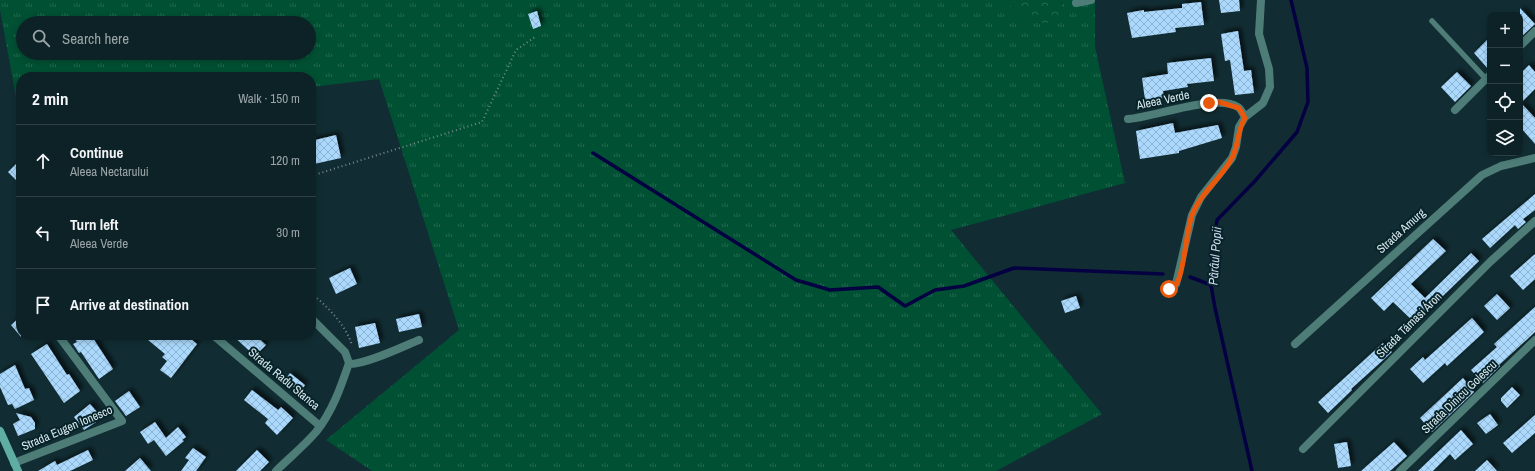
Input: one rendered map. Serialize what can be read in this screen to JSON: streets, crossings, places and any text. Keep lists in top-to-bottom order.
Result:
{
  "streets": {
    "street": [
      "Aleea Verde",
      "Strada Amurg",
      "Strada Támasi Áron",
      "Strada Radu Stanca",
      "Strada Dinicu Golescu",
      "Strada Eugen Ionesco"
    ]
  },
  "water": ["Pârâul Popii"],
  "page": {
    "map_buttons": ["+", "−"],
    "search": "Search here",
    "heading": ["2 min", "Walk · 150 m"],
    "list": [
      ["Continue", "Aleea Nectarului", "120 m"],
      ["Turn left", "Aleea Verde", "30 m"],
      "Arrive at destination"
    ]
  }
}
